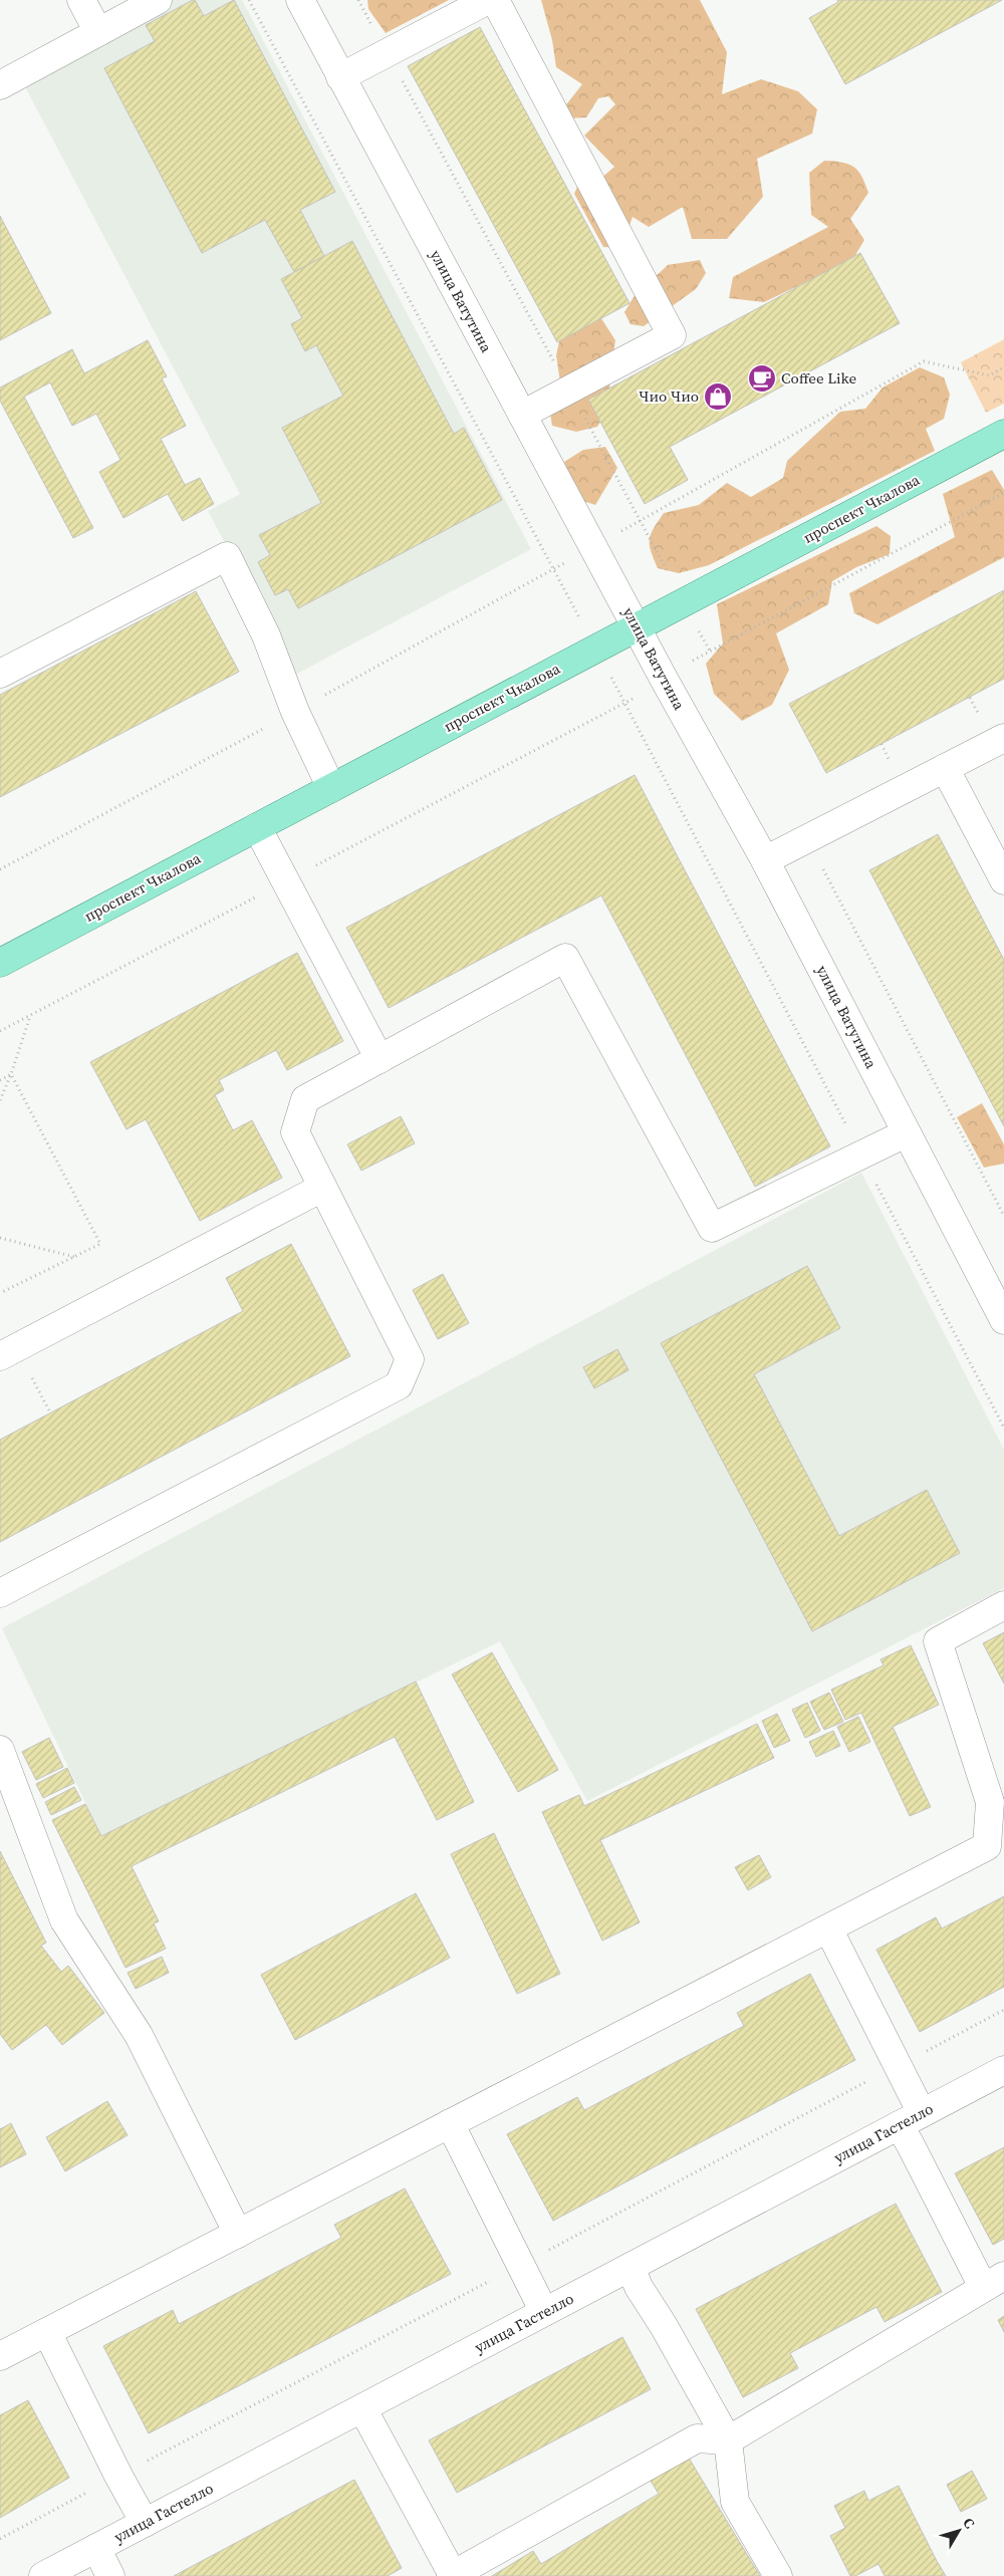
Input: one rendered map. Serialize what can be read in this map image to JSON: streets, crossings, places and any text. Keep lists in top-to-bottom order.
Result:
{
  "streets": {
    "main road": ["проспект Чкалова"],
    "street": ["улица Ватутина", "улица Гастелло"]
  },
  "crossings": [
    ["улица Ватутина", "проспект Чкалова"]
  ],
  "places": {
    "cafe": ["Coffee Like"],
    "shop": ["Чио Чио"]
  },
  "north": "top right"
}
